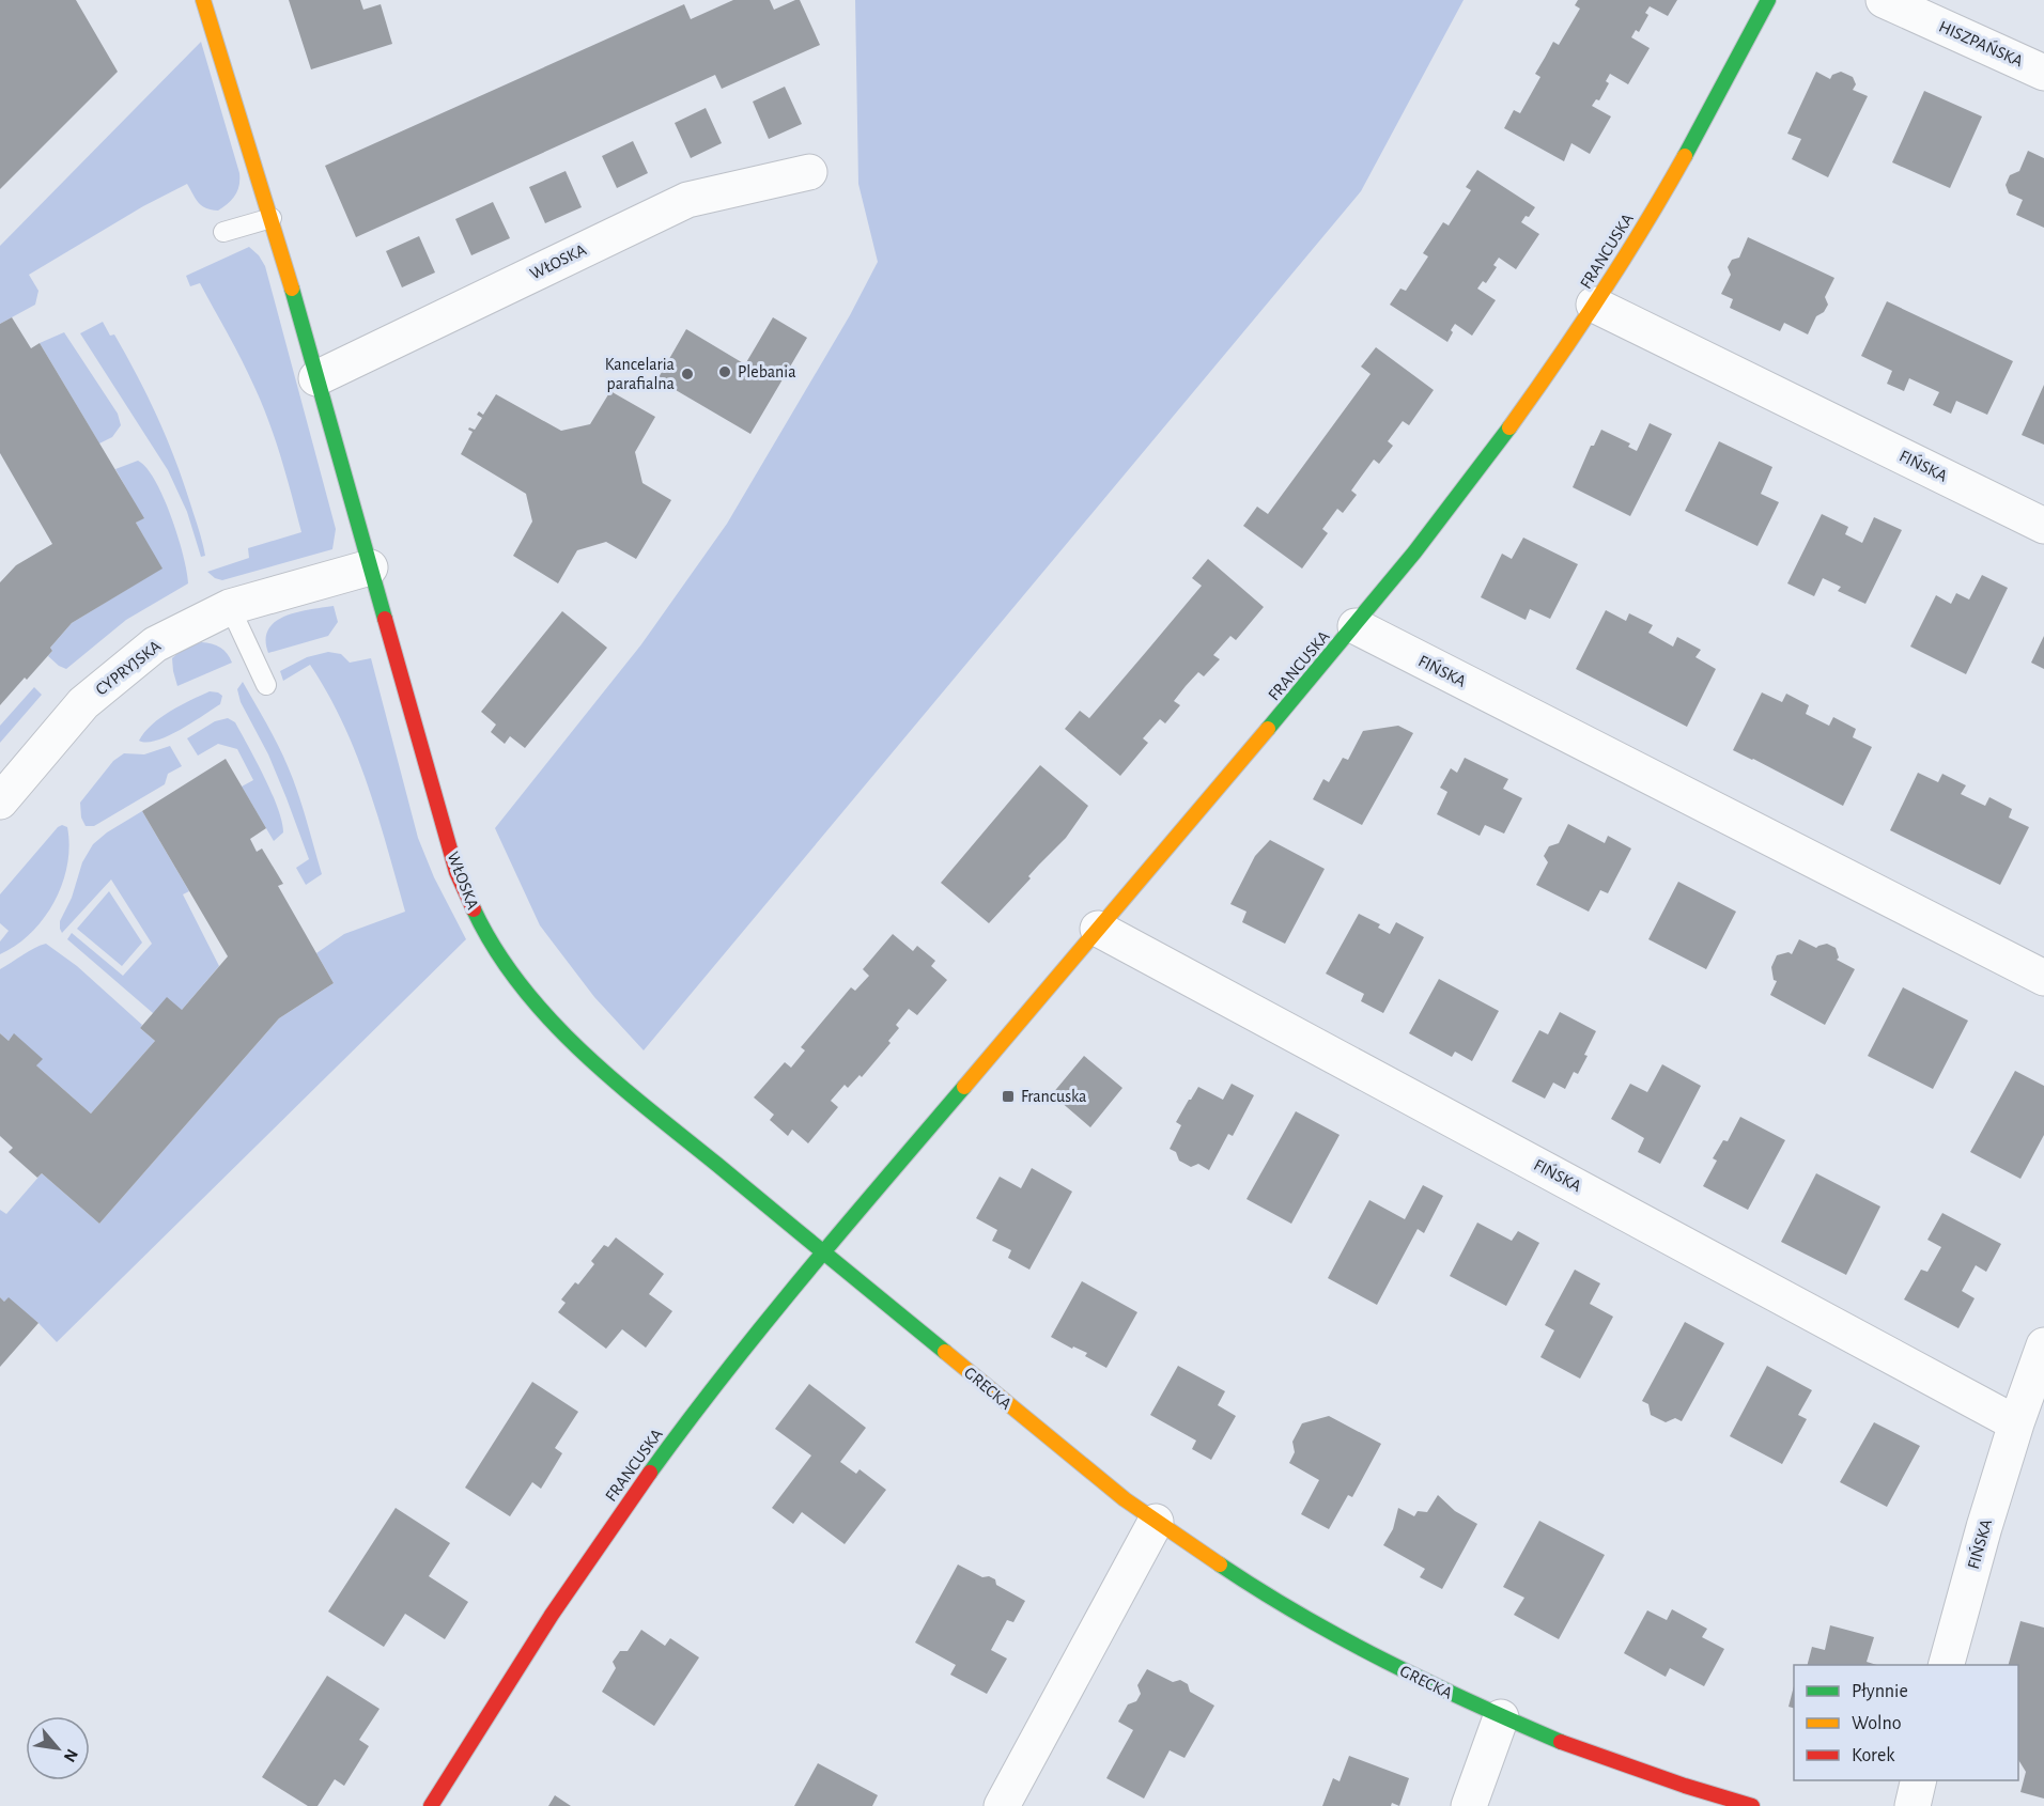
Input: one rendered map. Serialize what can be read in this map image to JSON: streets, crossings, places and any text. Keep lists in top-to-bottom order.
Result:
{
  "streets": {
    "street": [
      "HISZPAŃSKA",
      "FRANCUSKA",
      "WŁOSKA",
      "FIŃSKA",
      "CYPRYJSKA",
      "GRECKA"
    ]
  },
  "crossings": [
    ["FRANCUSKA", "WŁOSKA"],
    ["FRANCUSKA", "FIŃSKA"],
    ["FRANCUSKA", "GRECKA"],
    ["WŁOSKA", "CYPRYJSKA"],
    ["WŁOSKA", "GRECKA"]
  ],
  "places": {
    "other": ["Plebania", "Kancelaria parafialna"],
    "transit": ["Francuska"]
  },
  "legend": ["Płynnie", "Wolno", "Korek"],
  "north": "bottom right"
}
